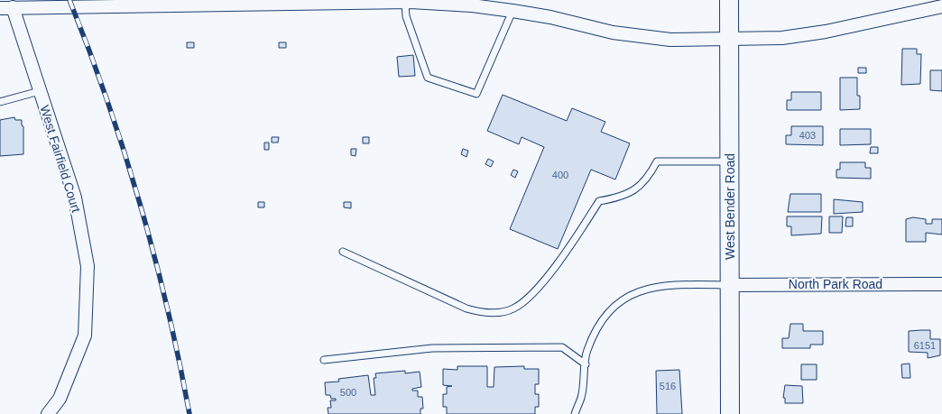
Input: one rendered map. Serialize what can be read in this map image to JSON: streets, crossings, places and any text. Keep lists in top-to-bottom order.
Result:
{
  "streets": {
    "street": ["West Fairfield Court", "West Bender Road", "North Park Road"]
  },
  "crossings": [
    ["West Bender Road", "North Park Road"]
  ],
  "house_numbers": [
    "403",
    "400",
    "6151",
    "516",
    "500"
  ]
}
